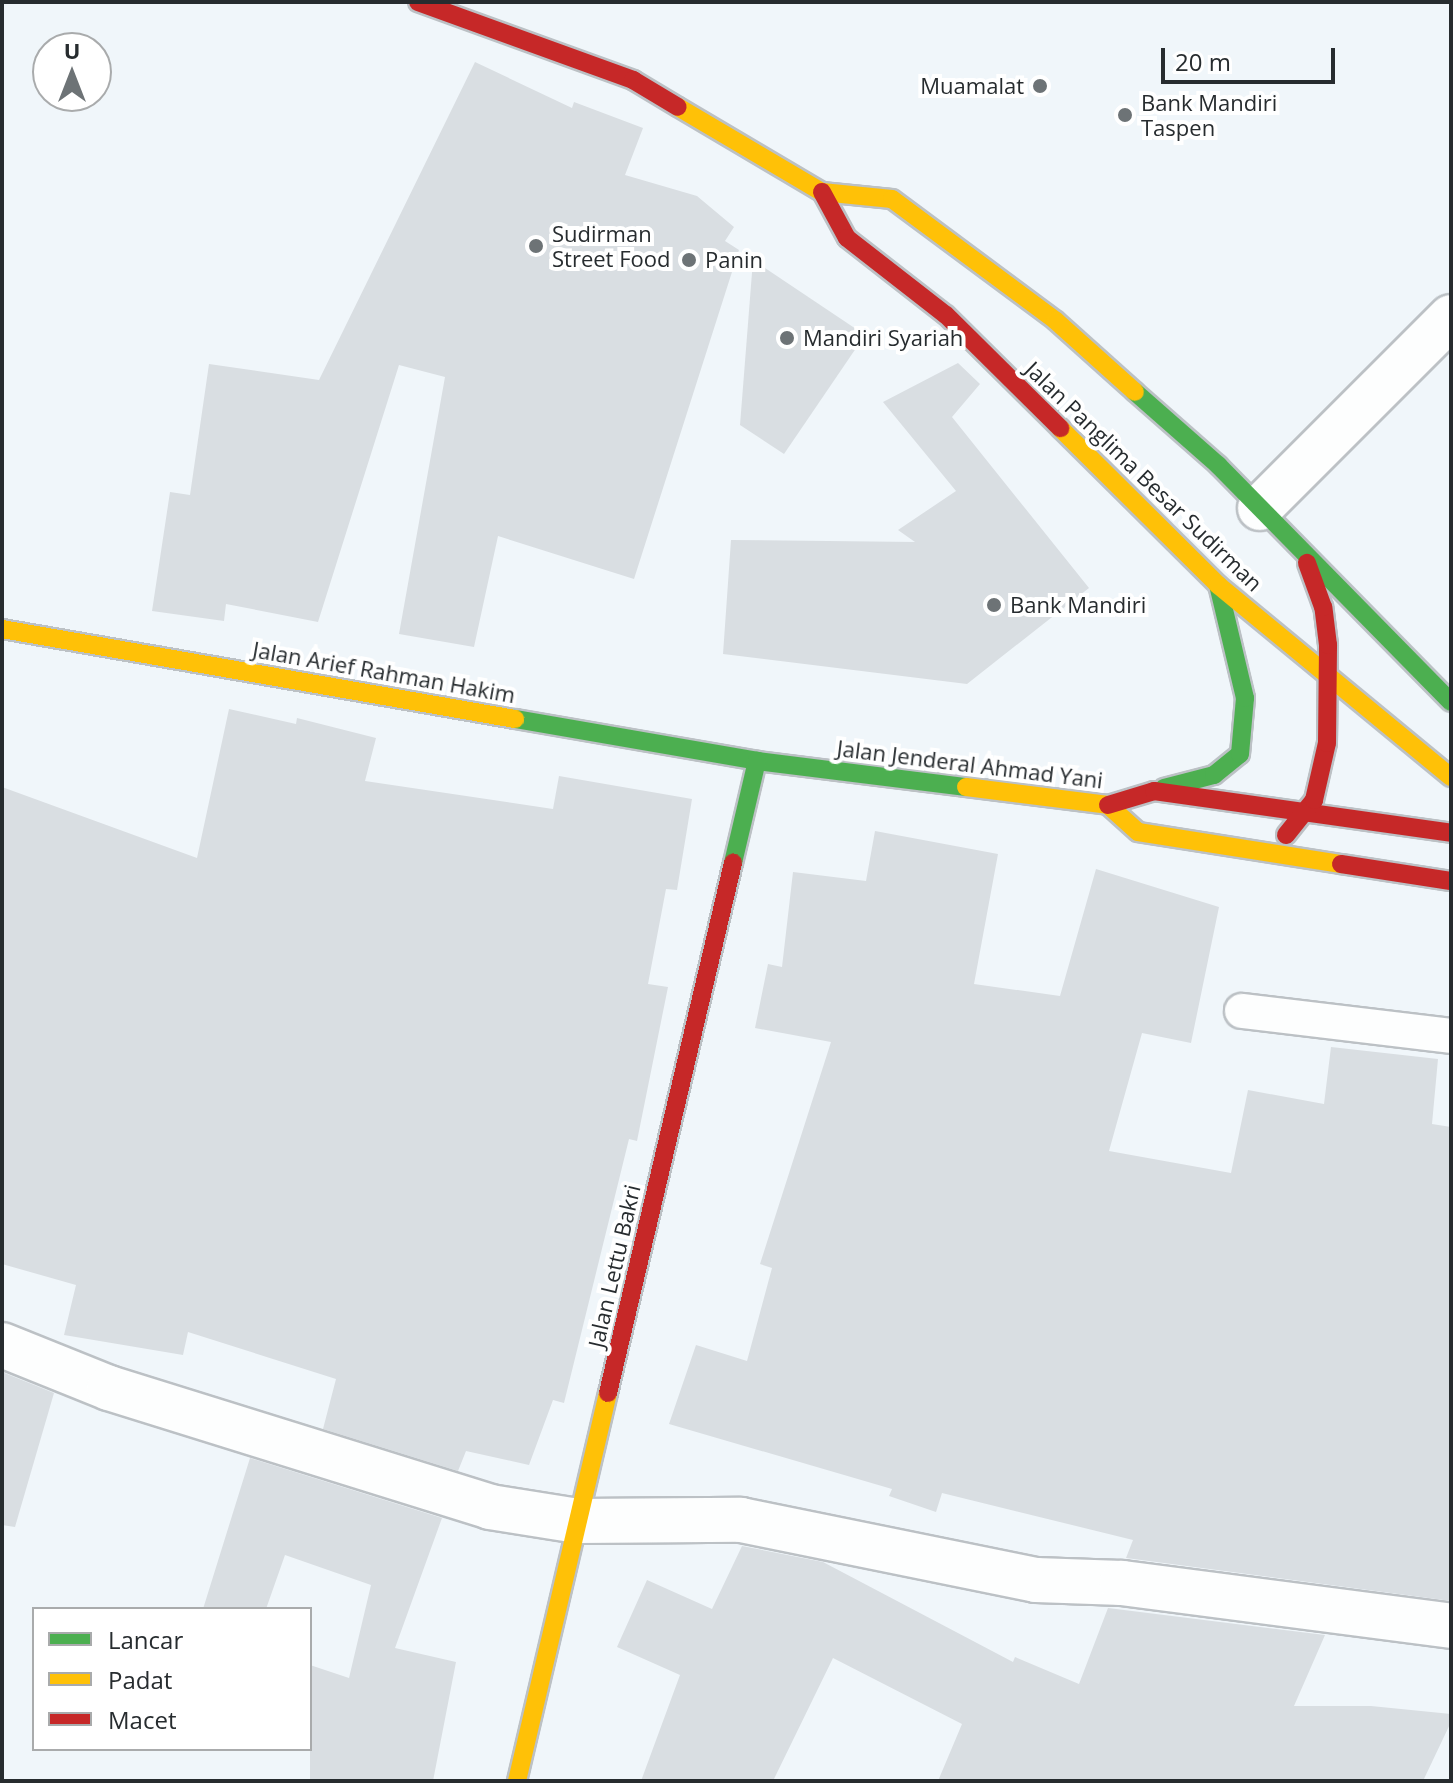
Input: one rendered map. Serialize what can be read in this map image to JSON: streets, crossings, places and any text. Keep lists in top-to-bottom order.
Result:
{
  "streets": {
    "main road": [
      "Jalan Panglima Besar Sudirman",
      "Jalan Arief Rahman Hakim",
      "Jalan Jenderal Ahmad Yani",
      "Jalan Lettu Bakri"
    ]
  },
  "crossings": [
    ["Jalan Arief Rahman Hakim", "Jalan Jenderal Ahmad Yani"],
    ["Jalan Arief Rahman Hakim", "Jalan Lettu Bakri"],
    ["Jalan Jenderal Ahmad Yani", "Jalan Lettu Bakri"]
  ],
  "places": [
    "Muamalat",
    "Bank Mandiri Taspen",
    "Sudirman Street Food",
    "Panin",
    "Mandiri Syariah",
    "Bank Mandiri"
  ],
  "legend": ["Lancar", "Padat", "Macet"],
  "scale_bar": "20 m",
  "north": "top"
}
